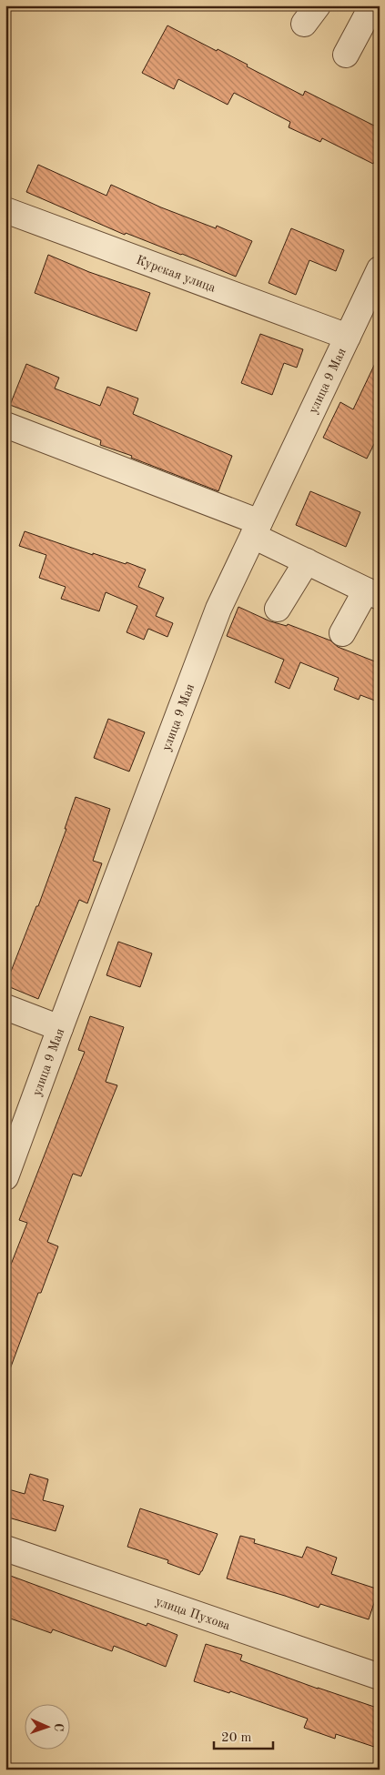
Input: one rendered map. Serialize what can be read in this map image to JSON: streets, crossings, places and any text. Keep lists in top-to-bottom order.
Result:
{
  "streets": {
    "street": ["Курская улица", "улица 9 Мая", "улица Пухова"]
  },
  "crossings": [
    ["Курская улица", "улица 9 Мая"]
  ],
  "scale_bar": "20 m",
  "north": "right"
}
